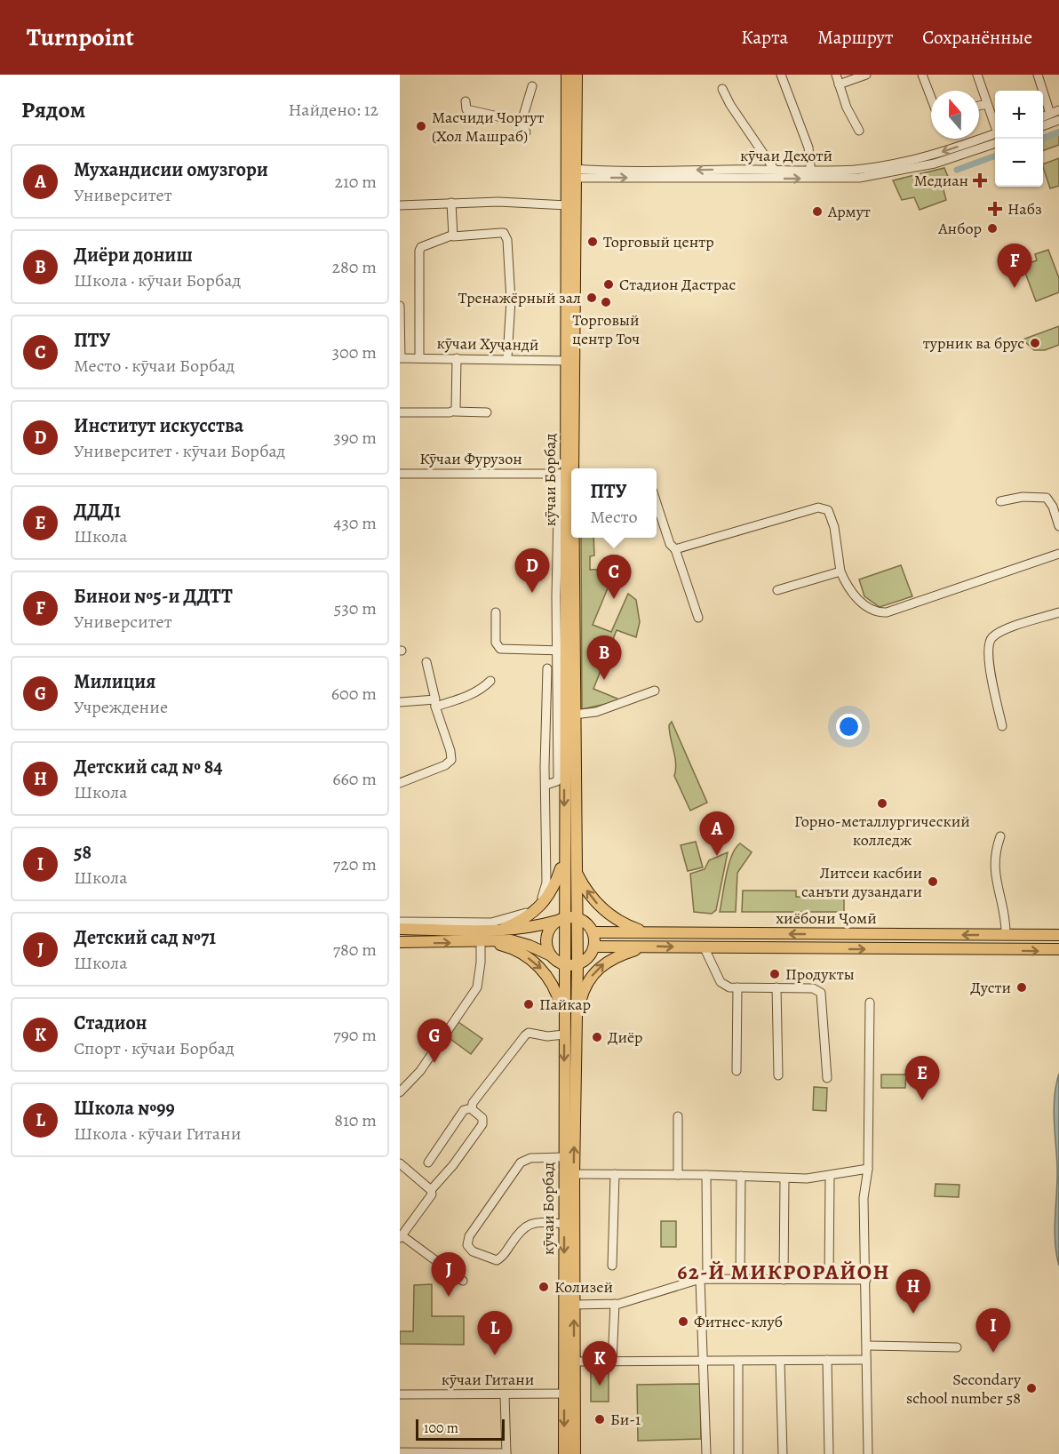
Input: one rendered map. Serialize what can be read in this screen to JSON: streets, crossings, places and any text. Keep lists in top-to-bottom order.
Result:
{
  "streets": {
    "main road": ["кӯчаи Борбад", "хиёбони Ҷомӣ"],
    "street": [
      "кӯчаи Деҳотӣ",
      "кӯчаи Хуҷандӣ",
      "Кӯчаи Фурузон",
      "кӯчаи Гитани"
    ]
  },
  "crossings": [
    ["кӯчаи Деҳотӣ", "кӯчаи Борбад"],
    ["кӯчаи Хуҷандӣ", "кӯчаи Борбад"],
    ["Кӯчаи Фурузон", "кӯчаи Борбад"],
    ["кӯчаи Борбад", "кӯчаи Гитани"]
  ],
  "districts": ["62-Й МИКРОРАЙОН"],
  "places": {
    "other": [
      "Масчиди Чортут (Хол Машраб)",
      "Армут",
      "Анбор",
      "Торговый центр",
      "Стадион Дастрас",
      "Тренажёрный зал",
      "Торговый центр Точ",
      "турник ва брус",
      "Горно-металлургический колледж",
      "Литсеи касбии санъти дузандаги",
      "Продукты",
      "Дусти",
      "Пайкар",
      "Диëр",
      "Колизей",
      "Фитнес-клуб",
      "Secondary school number 58",
      "Би-1"
    ],
    "health": ["Медиан", "Набз"]
  },
  "scale_bar": "100 m",
  "north": "top",
  "page": {
    "header": "Turnpoint",
    "nav": ["Карта", "Маршрут", "Сохранённые"],
    "heading": ["Рядом", "Найдено: 12"],
    "map_buttons": ["+", "−"],
    "list": [
      {
        "mark": "A",
        "name": "Мухандисии омузгори",
        "note": "Университет",
        "value": "210 m"
      },
      {
        "mark": "B",
        "name": "Диёри дониш",
        "note": "Школа · кӯчаи Борбад",
        "value": "280 m"
      },
      {
        "mark": "C",
        "name": "ПТУ",
        "note": "Место · кӯчаи Борбад",
        "value": "300 m"
      },
      {
        "mark": "D",
        "name": "Институт искусства",
        "note": "Университет · кӯчаи Борбад",
        "value": "390 m"
      },
      {
        "mark": "E",
        "name": "ДДД1",
        "note": "Школа",
        "value": "430 m"
      },
      {
        "mark": "F",
        "name": "Бинои №5-и ДДТТ",
        "note": "Университет",
        "value": "530 m"
      },
      {
        "mark": "G",
        "name": "Милиция",
        "note": "Учреждение",
        "value": "600 m"
      },
      {
        "mark": "H",
        "name": "Детский сад № 84",
        "note": "Школа",
        "value": "660 m"
      },
      {
        "mark": "I",
        "name": "58",
        "note": "Школа",
        "value": "720 m"
      },
      {
        "mark": "J",
        "name": "Детский сад №71",
        "note": "Школа",
        "value": "780 m"
      },
      {
        "mark": "K",
        "name": "Стадион",
        "note": "Спорт · кӯчаи Борбад",
        "value": "790 m"
      },
      {
        "mark": "L",
        "name": "Школа №99",
        "note": "Школа · кӯчаи Гитани",
        "value": "810 m"
      }
    ],
    "pins": [
      "F",
      "D",
      "C",
      "B",
      "A",
      "G",
      "E",
      "J",
      "H",
      "I",
      "L",
      "K"
    ],
    "popup": ["ПТУ", "Место"],
    "scale": "100 m"
  }
}
